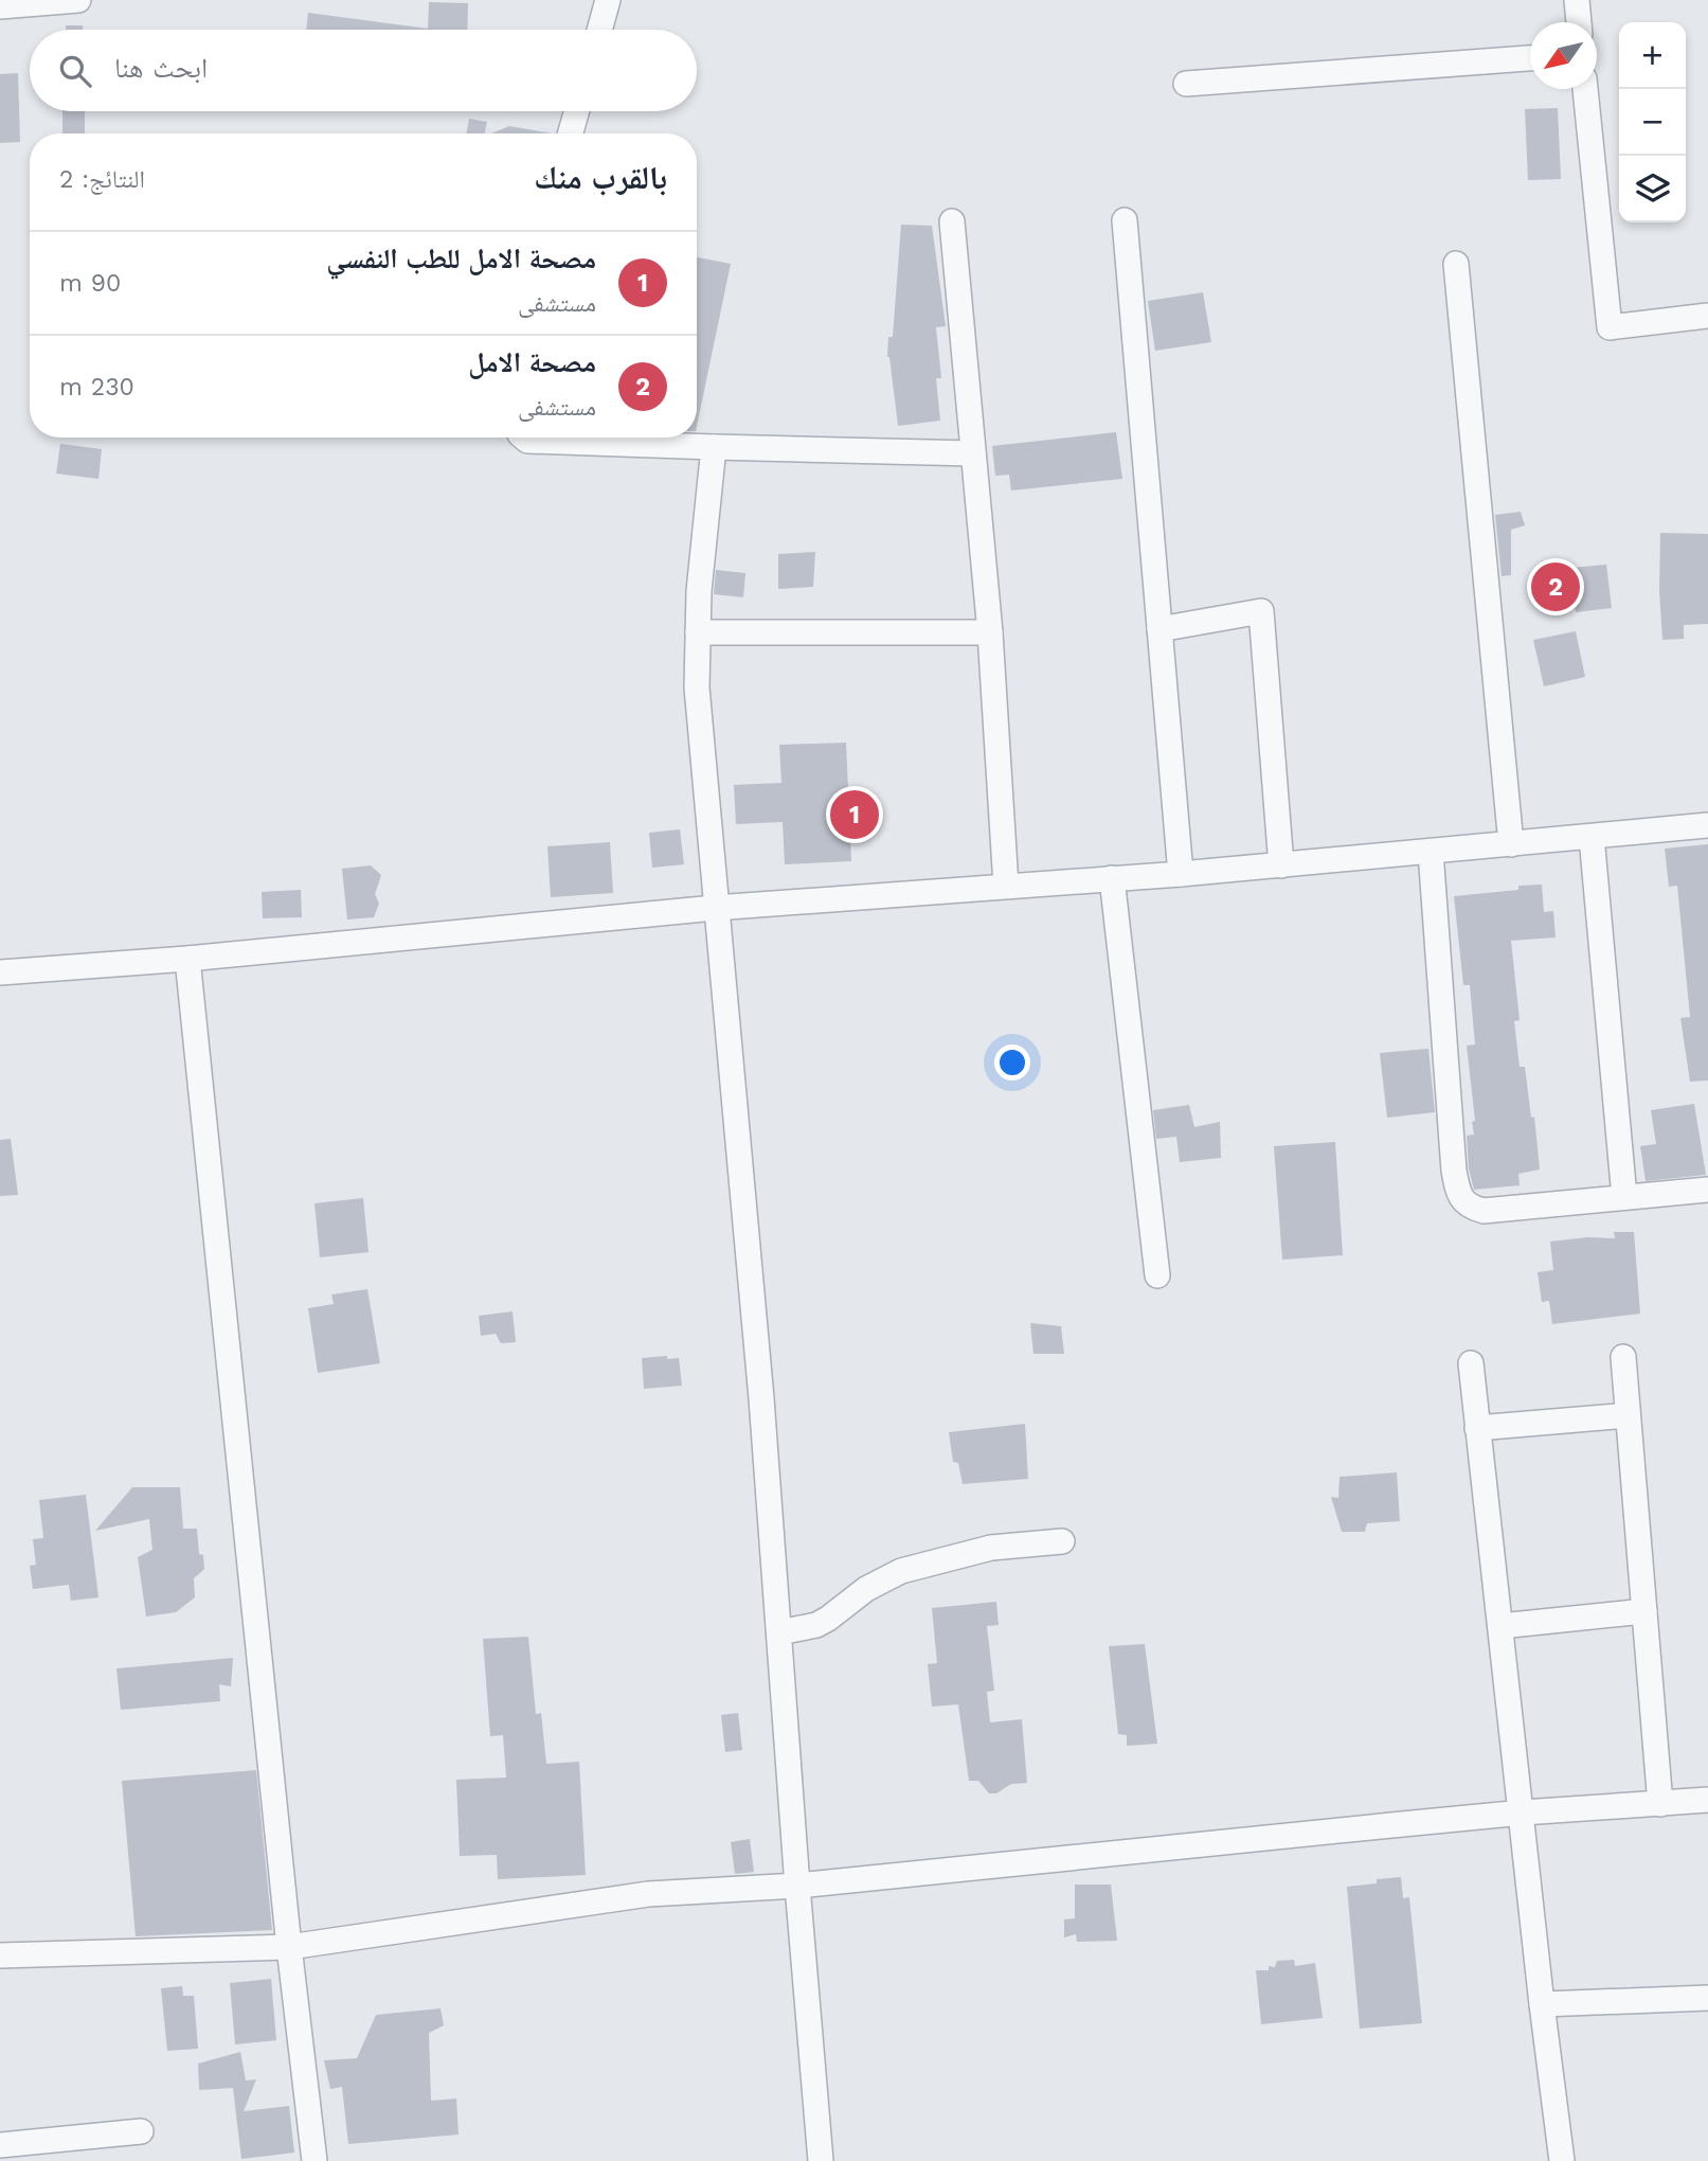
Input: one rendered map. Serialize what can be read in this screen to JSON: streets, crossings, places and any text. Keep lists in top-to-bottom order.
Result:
{
  "north": "bottom left",
  "page": {
    "map_buttons": ["+", "−"],
    "search": "ابحث هنا",
    "heading": ["بالقرب منك", "النتائج: 2"],
    "list": [
      {
        "mark": "1",
        "name": "مصحة الامل للطب النفسي",
        "note": "مستشفى",
        "value": "90 m"
      },
      {
        "mark": "2",
        "name": "مصحة الامل",
        "note": "مستشفى",
        "value": "230 m"
      }
    ],
    "pins": ["2", "1"]
  }
}
